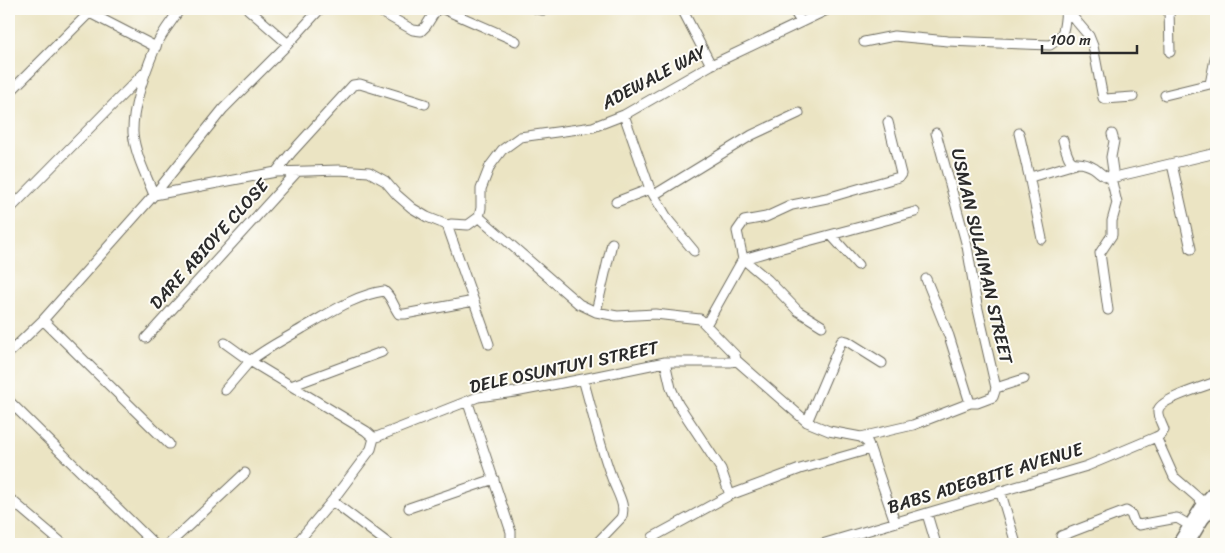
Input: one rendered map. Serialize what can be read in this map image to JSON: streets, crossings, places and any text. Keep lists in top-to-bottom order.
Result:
{
  "streets": {
    "street": [
      "ADEWALE WAY",
      "DARE ABIOYE CLOSE",
      "USMAN SULAIMAN STREET",
      "DELE OSUNTUYI STREET",
      "BABS ADEGBITE AVENUE"
    ]
  },
  "scale_bar": "100 m"
}
